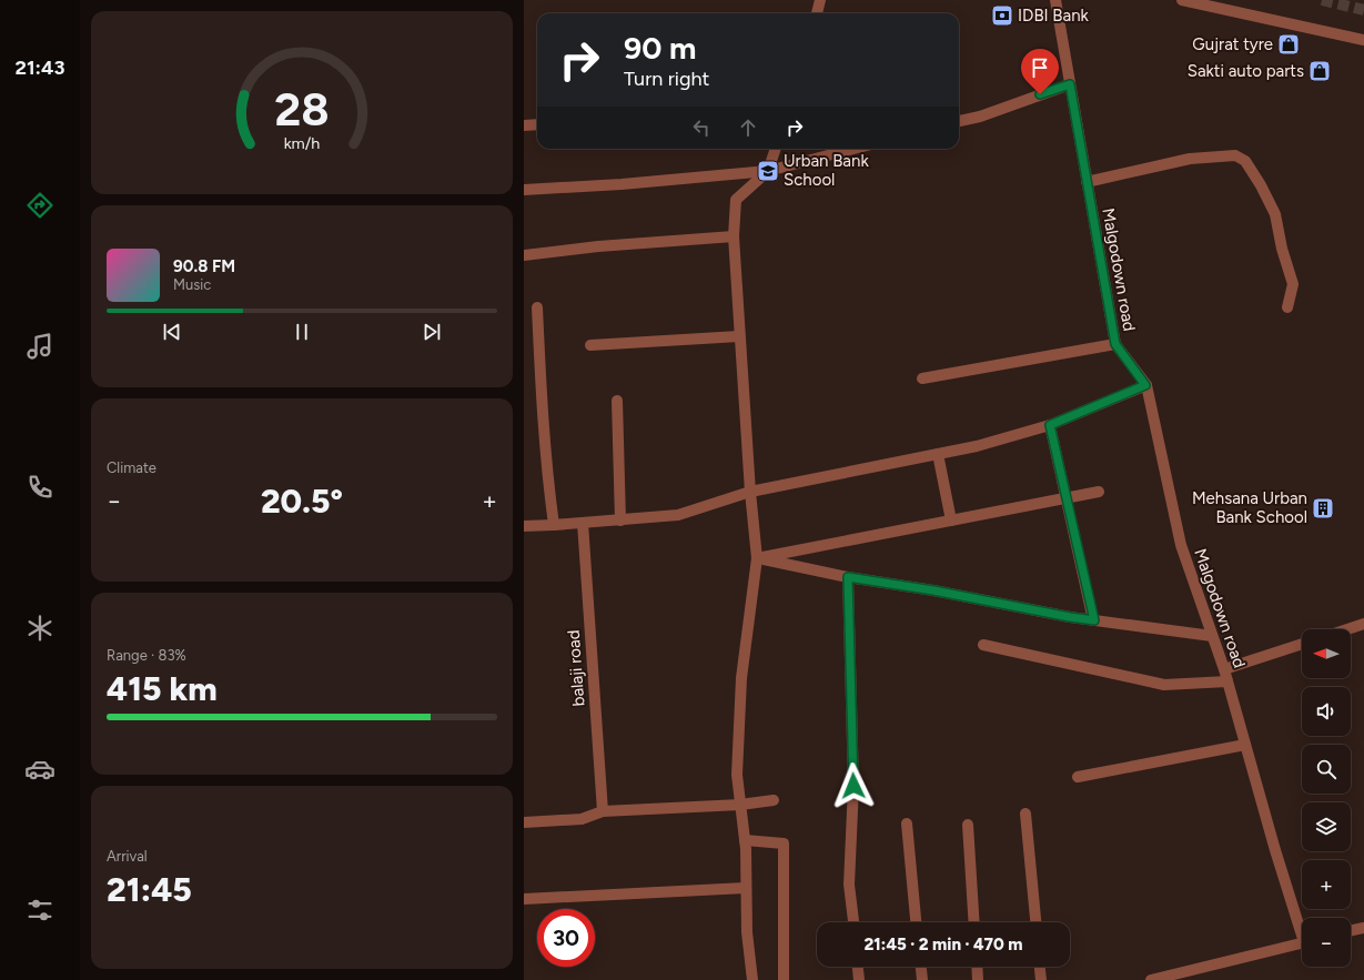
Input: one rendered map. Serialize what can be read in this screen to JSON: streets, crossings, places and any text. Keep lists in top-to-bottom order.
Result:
{
  "streets": {
    "street": ["Malgodown road", "balaji road"]
  },
  "places": {
    "bank": ["IDBI Bank"],
    "shop": ["Gujrat tyre", "Sakti auto parts"],
    "school or university": ["Urban Bank School"],
    "building": ["Mehsana Urban Bank School"]
  },
  "north": "left",
  "page": {
    "tabs": "21:43",
    "turn": ["90 m", "Turn right"],
    "song": ["90.8 FM", "Music"],
    "tile": [
      "Climate",
      ["Range · 83%", "415 km"],
      ["Arrival", "21:45"]
    ],
    "heat": ["−", "20.5°", "+"],
    "map_buttons": ["+", "−"],
    "limit": "30",
    "trip": "21:45 · 2 min · 470 m",
    "gauge": ["28", "km/h"]
  }
}
